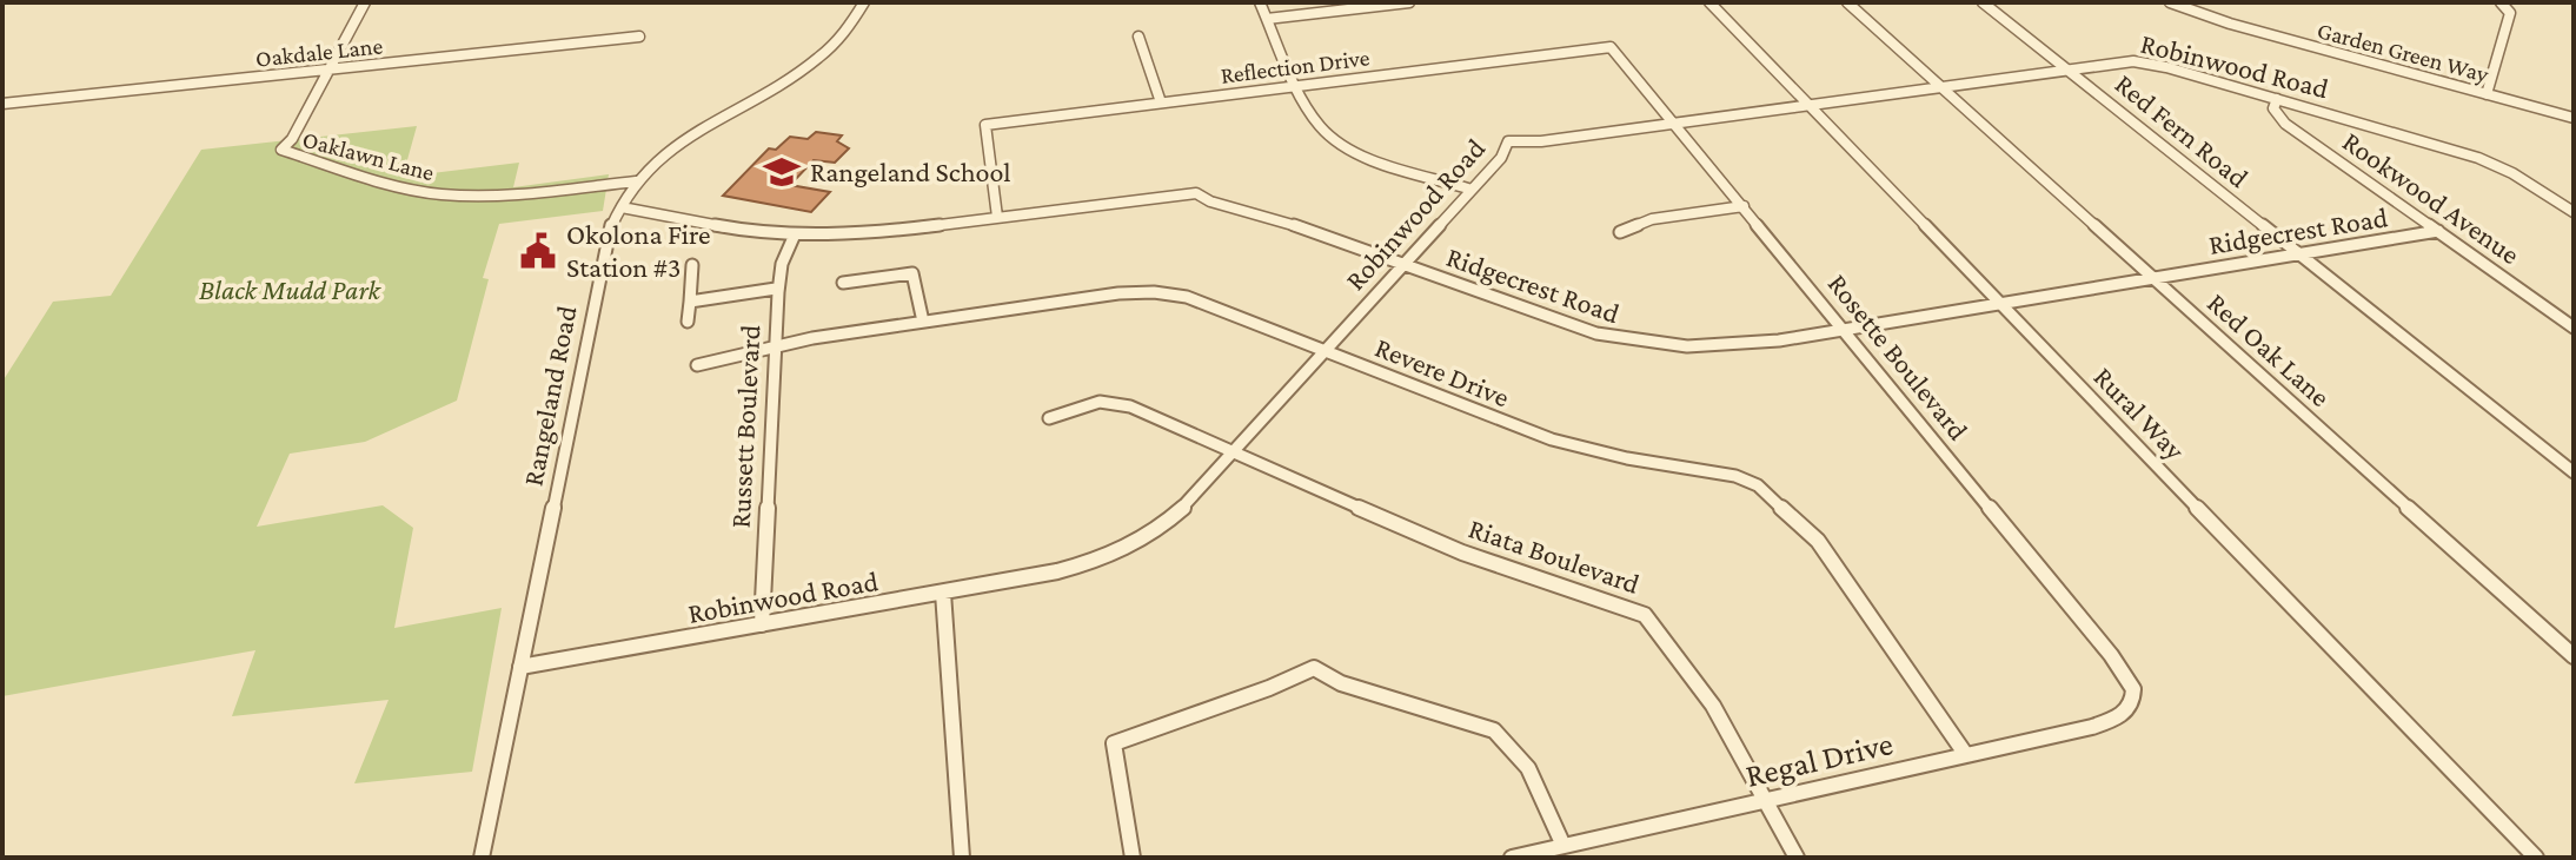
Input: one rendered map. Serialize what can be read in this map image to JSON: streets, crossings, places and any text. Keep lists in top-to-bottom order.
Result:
{
  "streets": {
    "street": [
      "Oakdale Lane",
      "Garden Green Way",
      "Reflection Drive",
      "Robinwood Road",
      "Red Fern Road",
      "Oaklawn Lane",
      "Rookwood Avenue",
      "Ridgecrest Road",
      "Red Oak Lane",
      "Rosette Boulevard",
      "Revere Drive",
      "Rangeland Road",
      "Rural Way",
      "Russett Boulevard",
      "Riata Boulevard",
      "Regal Drive"
    ]
  },
  "crossings": [
    ["Oakdale Lane", "Oaklawn Lane"],
    ["Reflection Drive", "Ridgecrest Road"],
    ["Reflection Drive", "Rosette Boulevard"],
    ["Robinwood Road", "Red Fern Road"],
    ["Robinwood Road", "Rookwood Avenue"],
    ["Robinwood Road", "Ridgecrest Road"],
    ["Robinwood Road", "Red Oak Lane"],
    ["Robinwood Road", "Rosette Boulevard"],
    ["Robinwood Road", "Revere Drive"],
    ["Robinwood Road", "Rangeland Road"],
    ["Robinwood Road", "Rural Way"],
    ["Robinwood Road", "Russett Boulevard"],
    ["Robinwood Road", "Riata Boulevard"],
    ["Red Fern Road", "Ridgecrest Road"],
    ["Oaklawn Lane", "Rangeland Road"],
    ["Rookwood Avenue", "Ridgecrest Road"],
    ["Ridgecrest Road", "Red Oak Lane"],
    ["Ridgecrest Road", "Rosette Boulevard"],
    ["Ridgecrest Road", "Rangeland Road"],
    ["Ridgecrest Road", "Rural Way"],
    ["Ridgecrest Road", "Russett Boulevard"],
    ["Rosette Boulevard", "Regal Drive"],
    ["Revere Drive", "Russett Boulevard"],
    ["Revere Drive", "Regal Drive"],
    ["Riata Boulevard", "Regal Drive"]
  ],
  "parks": ["Black Mudd Park"],
  "places": {
    "school or university": ["Rangeland School"],
    "public building": ["Okolona Fire Station #3"]
  }
}
